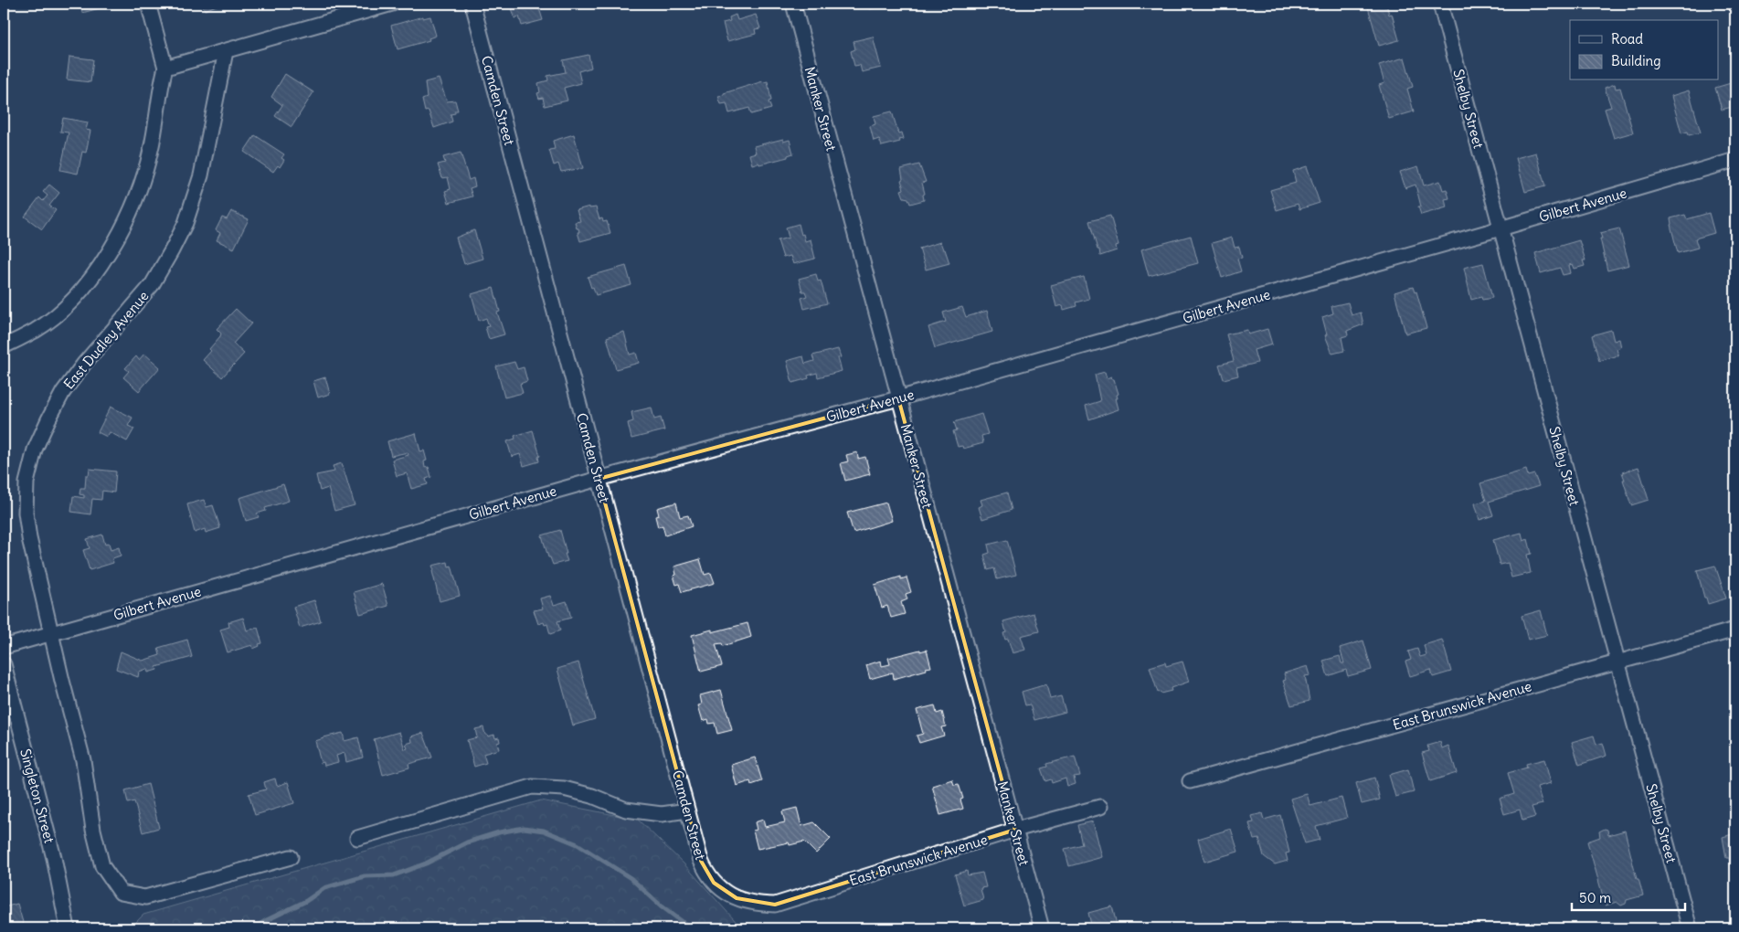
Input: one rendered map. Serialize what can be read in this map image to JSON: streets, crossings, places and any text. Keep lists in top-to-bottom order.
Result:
{
  "streets": {
    "street": [
      "Camden Street",
      "Manker Street",
      "Shelby Street",
      "Gilbert Avenue",
      "East Dudley Avenue",
      "East Brunswick Avenue",
      "Singleton Street"
    ]
  },
  "crossings": [
    ["Camden Street", "Gilbert Avenue"],
    ["Camden Street", "East Brunswick Avenue"],
    ["Manker Street", "Gilbert Avenue"],
    ["Manker Street", "East Brunswick Avenue"],
    ["Shelby Street", "Gilbert Avenue"],
    ["Shelby Street", "East Brunswick Avenue"],
    ["Gilbert Avenue", "East Dudley Avenue"]
  ],
  "legend": ["Road", "Building"],
  "scale_bar": "50 m"
}
